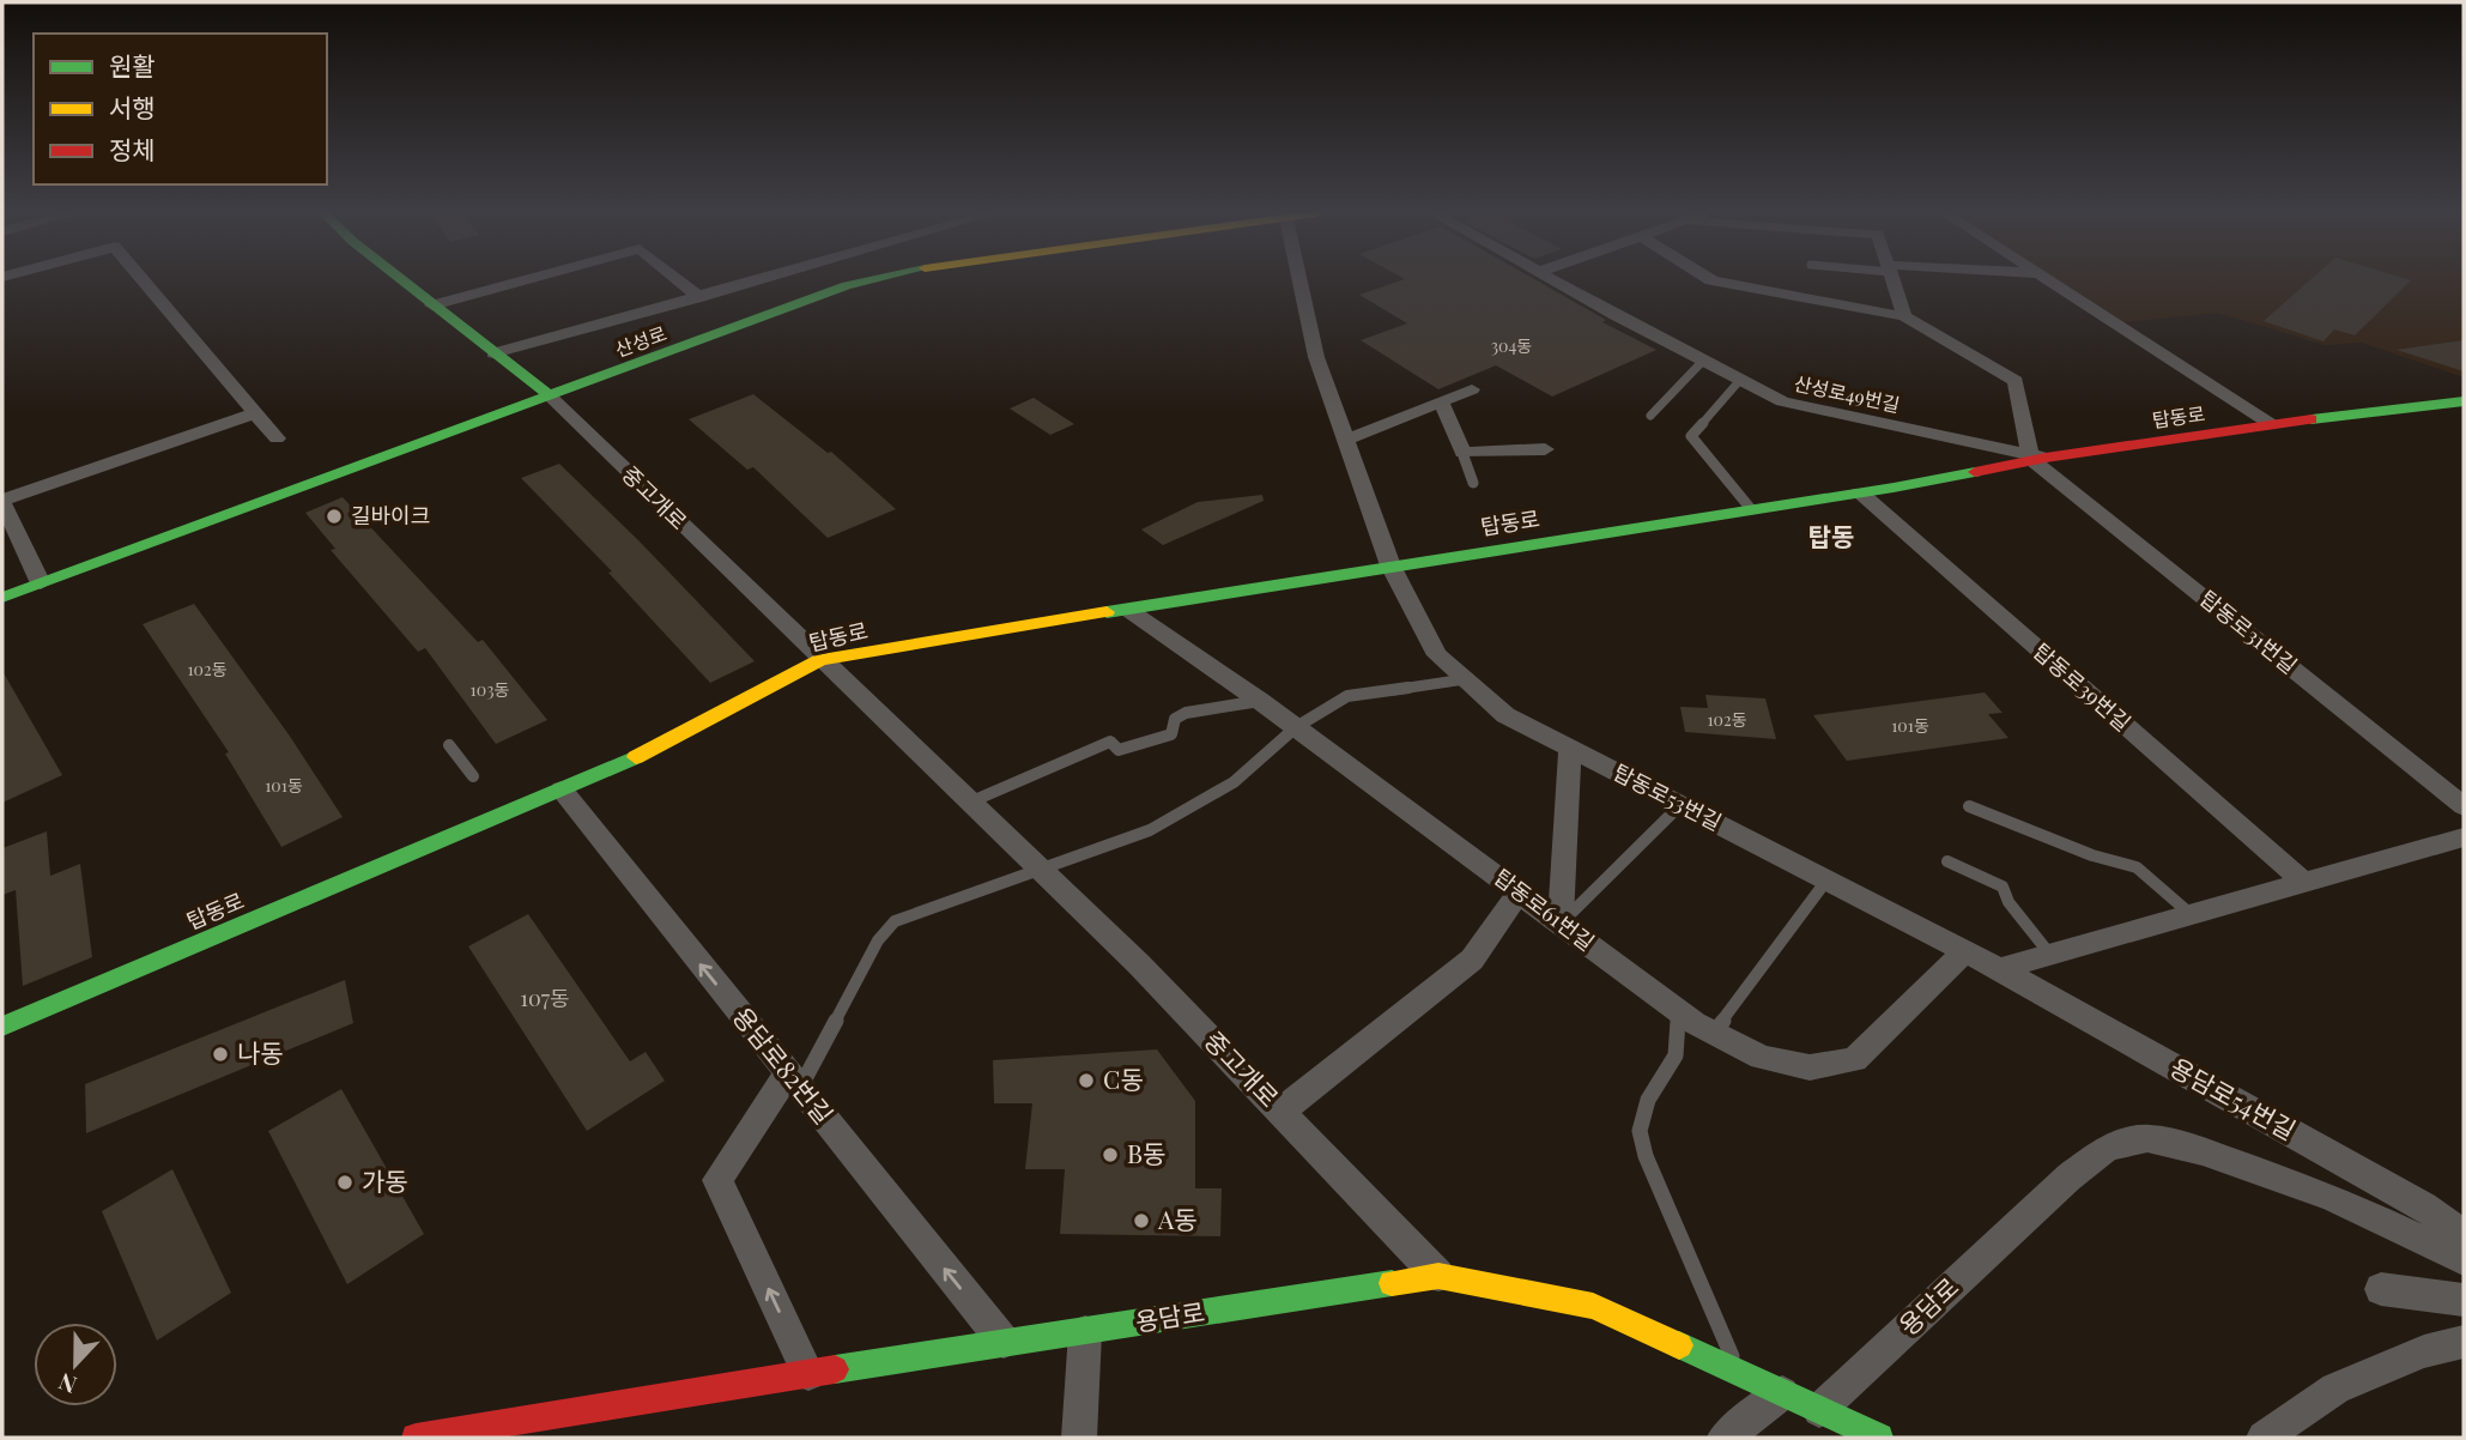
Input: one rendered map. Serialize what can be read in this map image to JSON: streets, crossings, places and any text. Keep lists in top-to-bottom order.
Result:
{
  "streets": {
    "street": [
      "산성로",
      "산성로49번길",
      "탑동로",
      "중고개로",
      "탑동로31번길",
      "탑동로39번길",
      "탑동로53번길",
      "탑동로61번길",
      "용담로82번길",
      "용담로54번길",
      "용담로"
    ]
  },
  "crossings": [
    ["산성로", "중고개로"],
    ["산성로49번길", "탑동로"],
    ["산성로49번길", "탑동로31번길"],
    ["탑동로", "중고개로"],
    ["탑동로", "탑동로31번길"],
    ["탑동로", "탑동로39번길"],
    ["탑동로", "탑동로53번길"],
    ["탑동로", "탑동로61번길"],
    ["탑동로", "용담로82번길"],
    ["중고개로", "용담로"],
    ["탑동로53번길", "탑동로61번길"],
    ["탑동로53번길", "용담로54번길"],
    ["용담로82번길", "용담로"]
  ],
  "one_way": ["용담로82번길"],
  "districts": ["탑동"],
  "places": [
    "길바이크",
    "나동",
    "C동",
    "B동",
    "가동",
    "A동"
  ],
  "house_numbers": [
    "304동",
    "102동",
    "103동",
    "102동",
    "101동",
    "101동",
    "107동"
  ],
  "legend": ["원활", "서행", "정체"],
  "north": "bottom"
}
